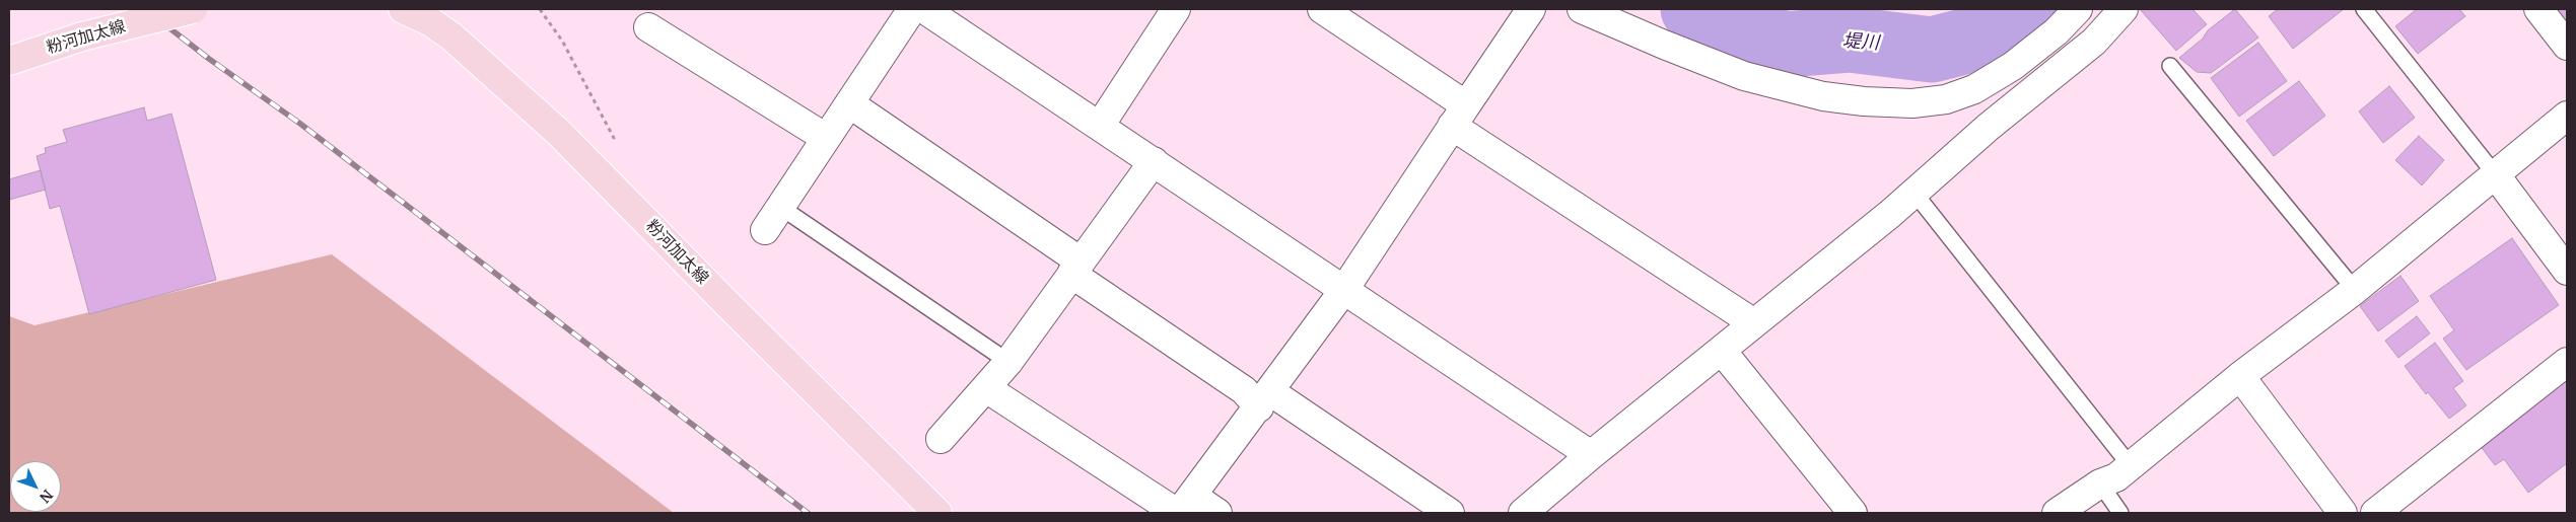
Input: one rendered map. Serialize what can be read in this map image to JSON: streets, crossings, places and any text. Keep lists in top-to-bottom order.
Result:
{
  "streets": {
    "main road": ["粉河加太線"]
  },
  "water": ["堤川"],
  "north": "bottom right"
}
